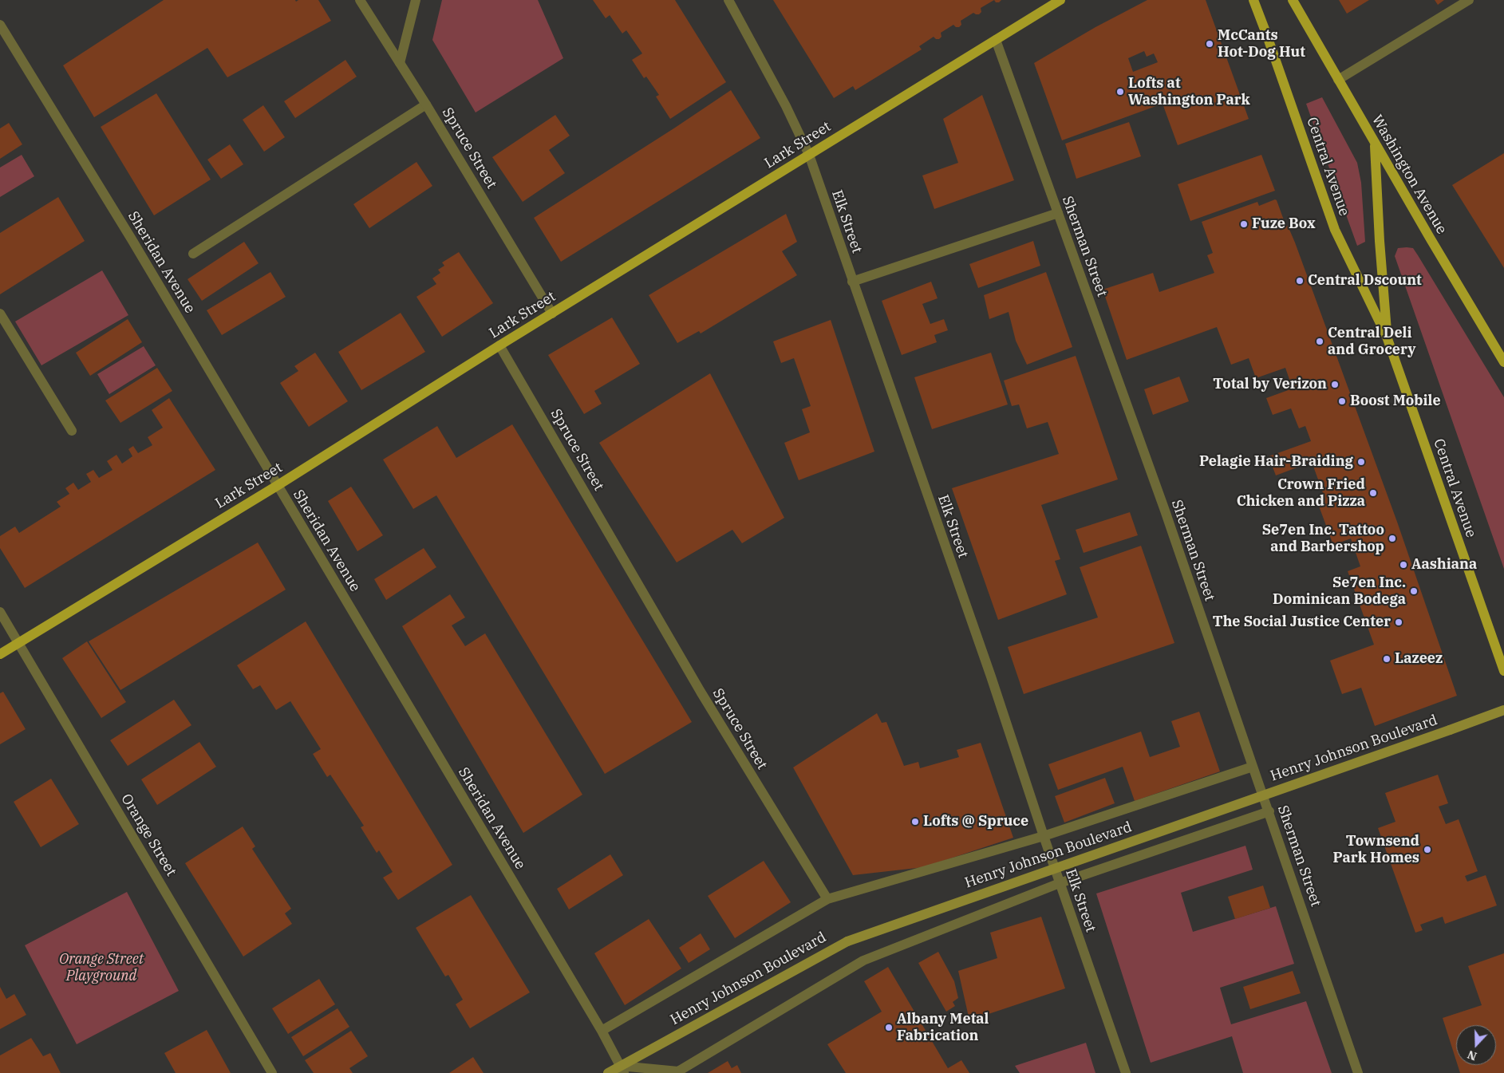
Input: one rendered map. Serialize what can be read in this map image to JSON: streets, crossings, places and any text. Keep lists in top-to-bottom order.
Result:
{
  "streets": {
    "main road": [
      "Lark Street",
      "Central Avenue",
      "Washington Avenue",
      "Henry Johnson Boulevard"
    ],
    "street": [
      "Spruce Street",
      "Elk Street",
      "Sherman Street",
      "Sheridan Avenue",
      "Orange Street"
    ]
  },
  "crossings": [
    ["Lark Street", "Spruce Street"],
    ["Lark Street", "Elk Street"],
    ["Lark Street", "Sherman Street"],
    ["Lark Street", "Sheridan Avenue"],
    ["Lark Street", "Orange Street"],
    ["Spruce Street", "Henry Johnson Boulevard"],
    ["Central Avenue", "Washington Avenue"],
    ["Elk Street", "Henry Johnson Boulevard"],
    ["Sherman Street", "Henry Johnson Boulevard"],
    ["Sheridan Avenue", "Henry Johnson Boulevard"]
  ],
  "parks": ["Orange Street Playground"],
  "places": [
    "McCants Hot-Dog Hut",
    "Lofts at Washington Park",
    "Fuze Box",
    "Central Dscount",
    "Central Deli and Grocery",
    "Total by Verizon",
    "Boost Mobile",
    "Pelagie Hair-Braiding",
    "Crown Fried Chicken and Pizza",
    "Se7en Inc. Tattoo and Barbershop",
    "Aashiana",
    "Se7en Inc. Dominican Bodega",
    "The Social Justice Center",
    "Lazeez",
    "Lofts @ Spruce",
    "Townsend Park Homes",
    "Albany Metal Fabrication"
  ],
  "north": "bottom"
}
